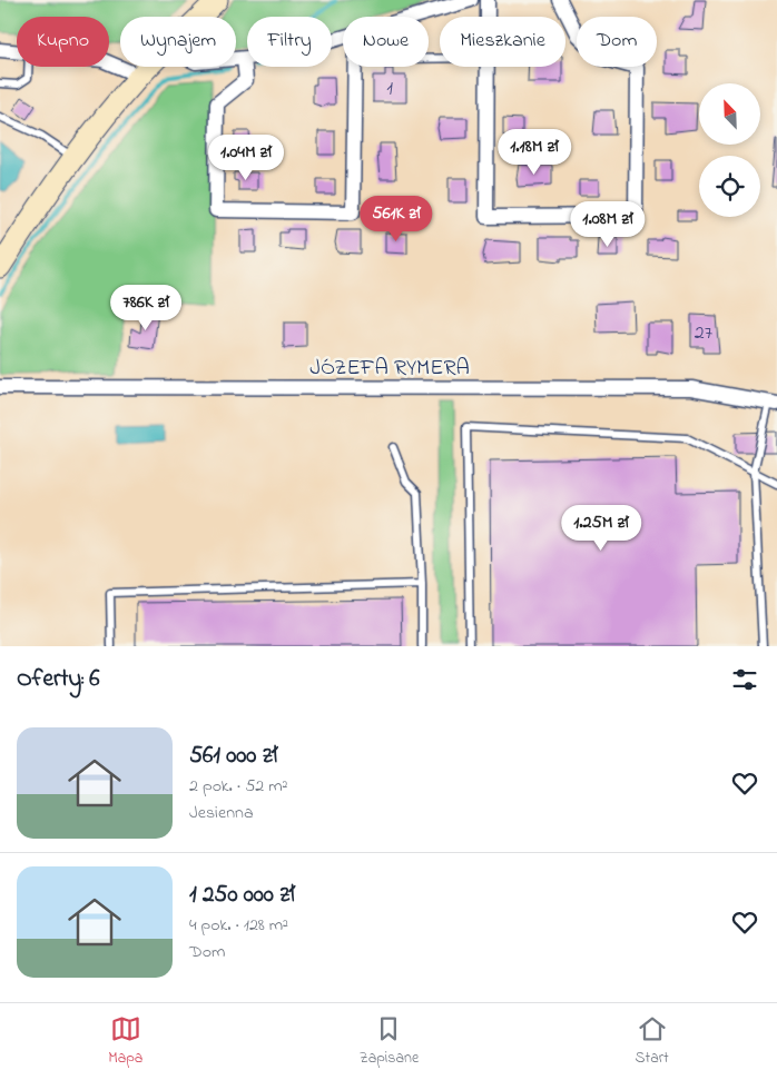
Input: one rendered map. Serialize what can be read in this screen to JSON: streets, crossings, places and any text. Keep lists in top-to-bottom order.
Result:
{
  "streets": {
    "street": ["JÓZEFA RYMERA"]
  },
  "house_numbers": ["1", "27"],
  "north": "top left",
  "page": {
    "chip": [
      "Kupno",
      "Wynajem",
      "Filtry",
      "Nowe",
      "Mieszkanie",
      "Dom"
    ],
    "price": [
      "1.18M zł",
      "1.04M zł",
      "561K zł",
      "1.08M zł",
      "786K zł",
      "1.25M zł"
    ],
    "heading": "Oferty: 6",
    "list": [
      {
        "name": "561 000 zł",
        "note": "2 pok. · 52 m² · Jesienna"
      },
      {
        "name": "1 250 000 zł",
        "note": "4 pok. · 128 m² · Dom"
      }
    ],
    "tabs": ["Mapa", "Zapisane", "Start"]
  }
}
